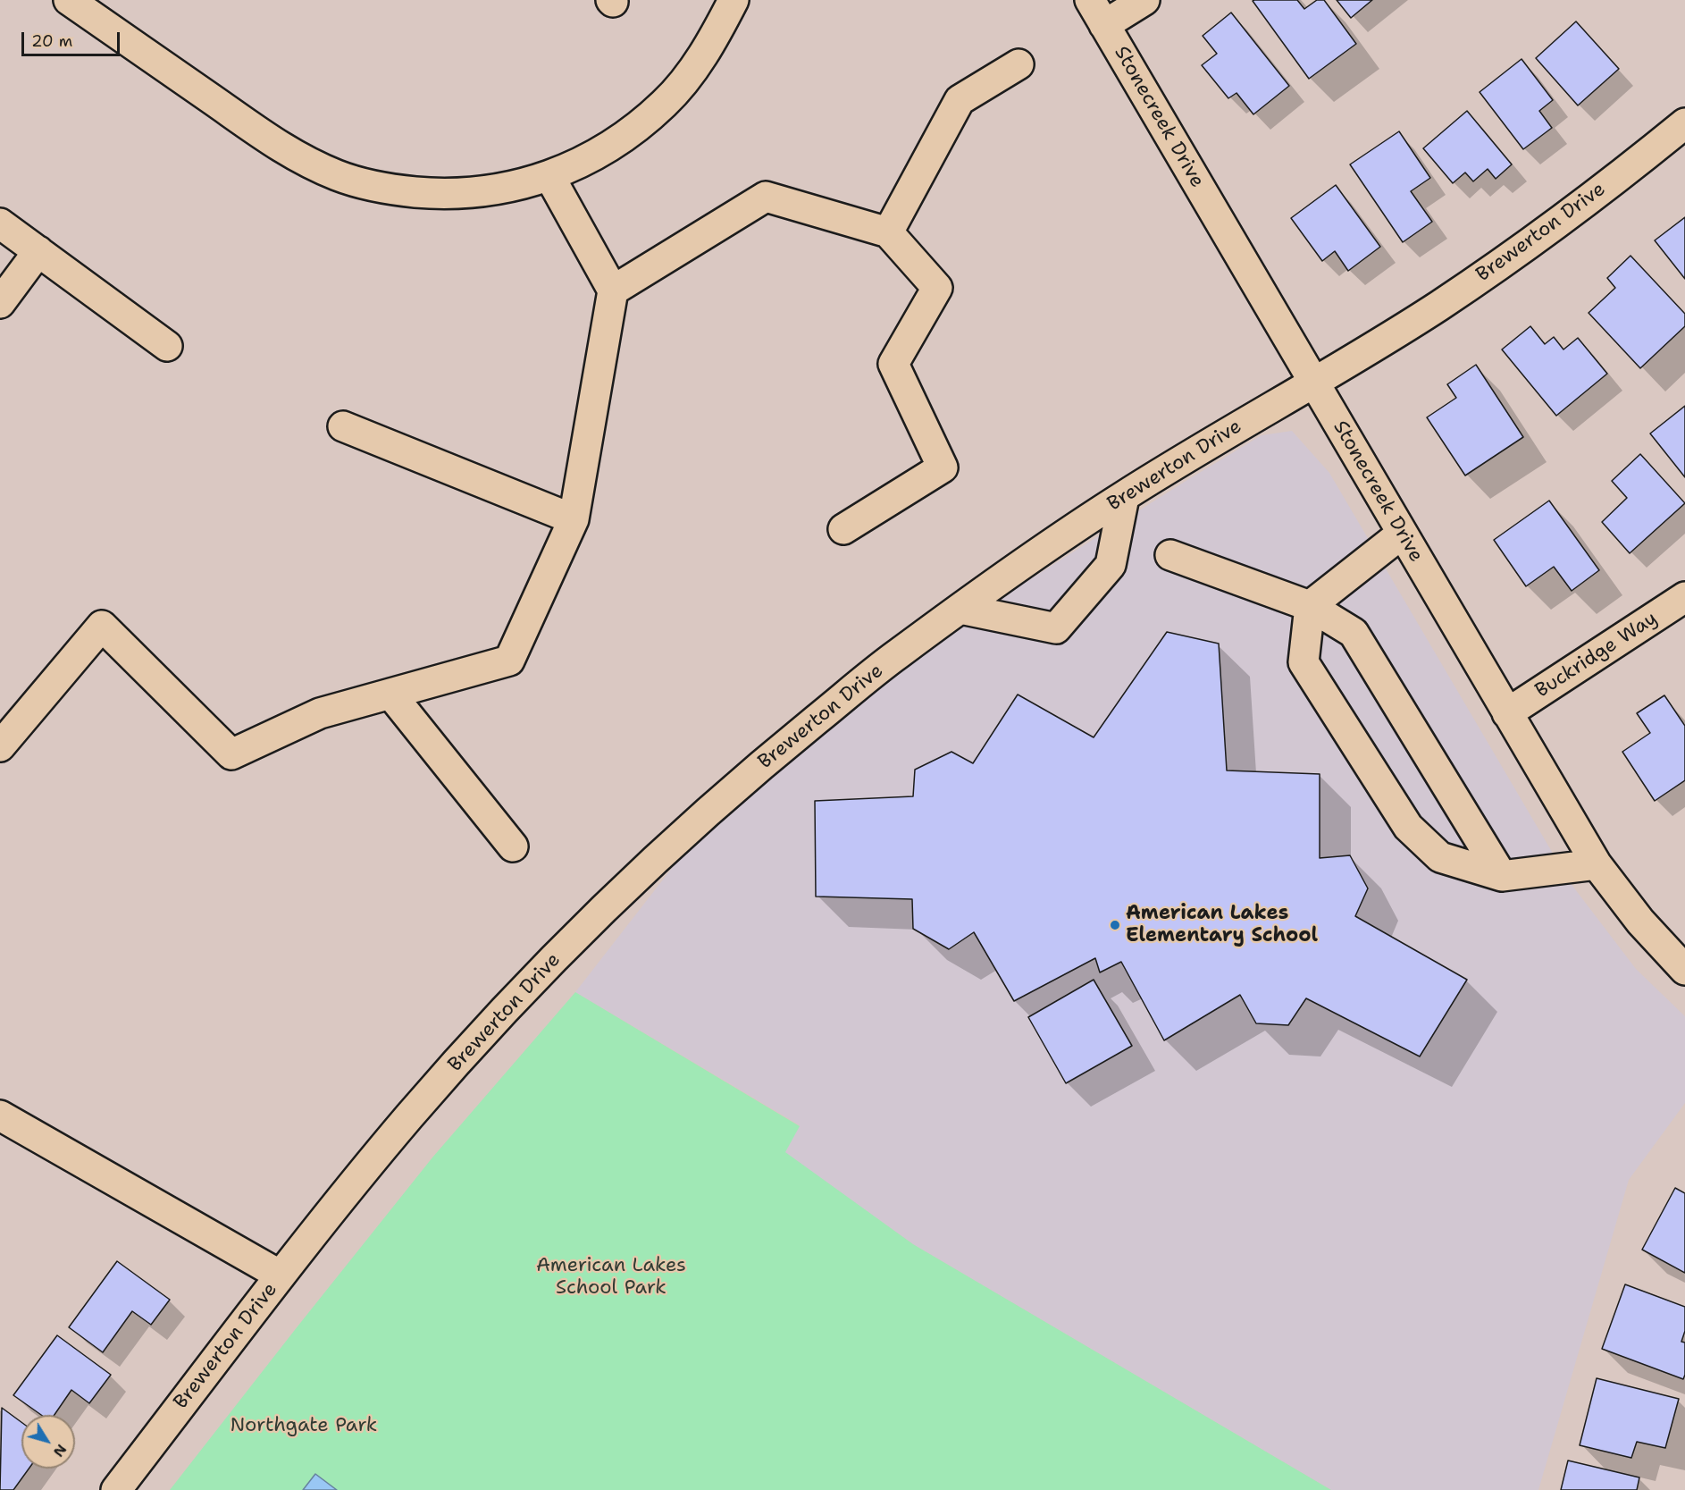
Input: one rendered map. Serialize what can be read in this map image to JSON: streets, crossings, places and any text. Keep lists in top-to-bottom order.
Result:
{
  "streets": {
    "street": ["Stonecreek Drive", "Brewerton Drive", "Buckridge Way"]
  },
  "crossings": [
    ["Stonecreek Drive", "Brewerton Drive"],
    ["Stonecreek Drive", "Buckridge Way"]
  ],
  "parks": ["American Lakes School Park", "Northgate Park"],
  "places": ["American Lakes Elementary School"],
  "scale_bar": "20 m",
  "north": "bottom right"
}
